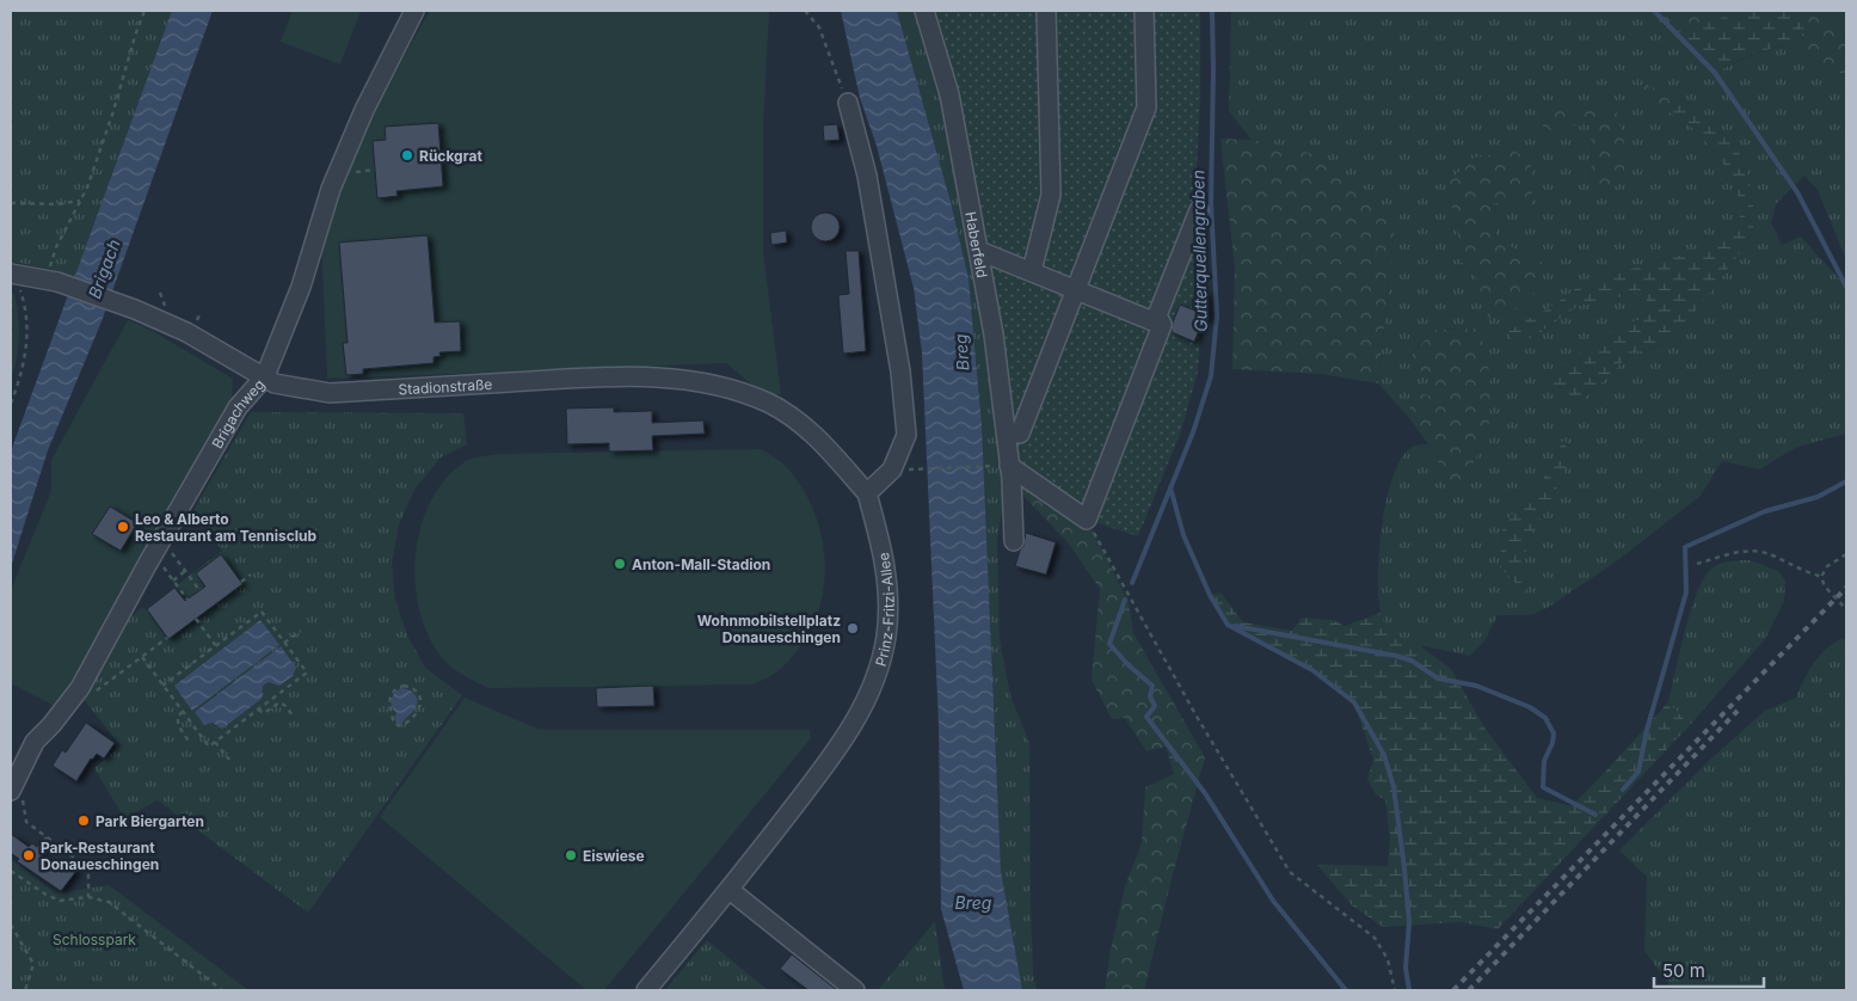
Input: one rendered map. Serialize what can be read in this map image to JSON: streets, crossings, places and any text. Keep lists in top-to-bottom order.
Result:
{
  "streets": {
    "street": [
      "Haberfeld",
      "Stadionstraße",
      "Brigachweg",
      "Prinz-Fritzi-Allee"
    ]
  },
  "crossings": [
    ["Stadionstraße", "Brigachweg"],
    ["Stadionstraße", "Prinz-Fritzi-Allee"]
  ],
  "water": ["Gutterquellengraben", "Brigach", "Breg"],
  "parks": ["Schlosspark"],
  "places": [
    "Rückgrat",
    "Leo & Alberto Restaurant am Tennisclub",
    "Anton-Mall-Stadion",
    "Wohnmobilstellplatz Donaueschingen",
    "Park Biergarten",
    "Park-Restaurant Donaueschingen",
    "Eiswiese"
  ],
  "scale_bar": "50 m"
}
